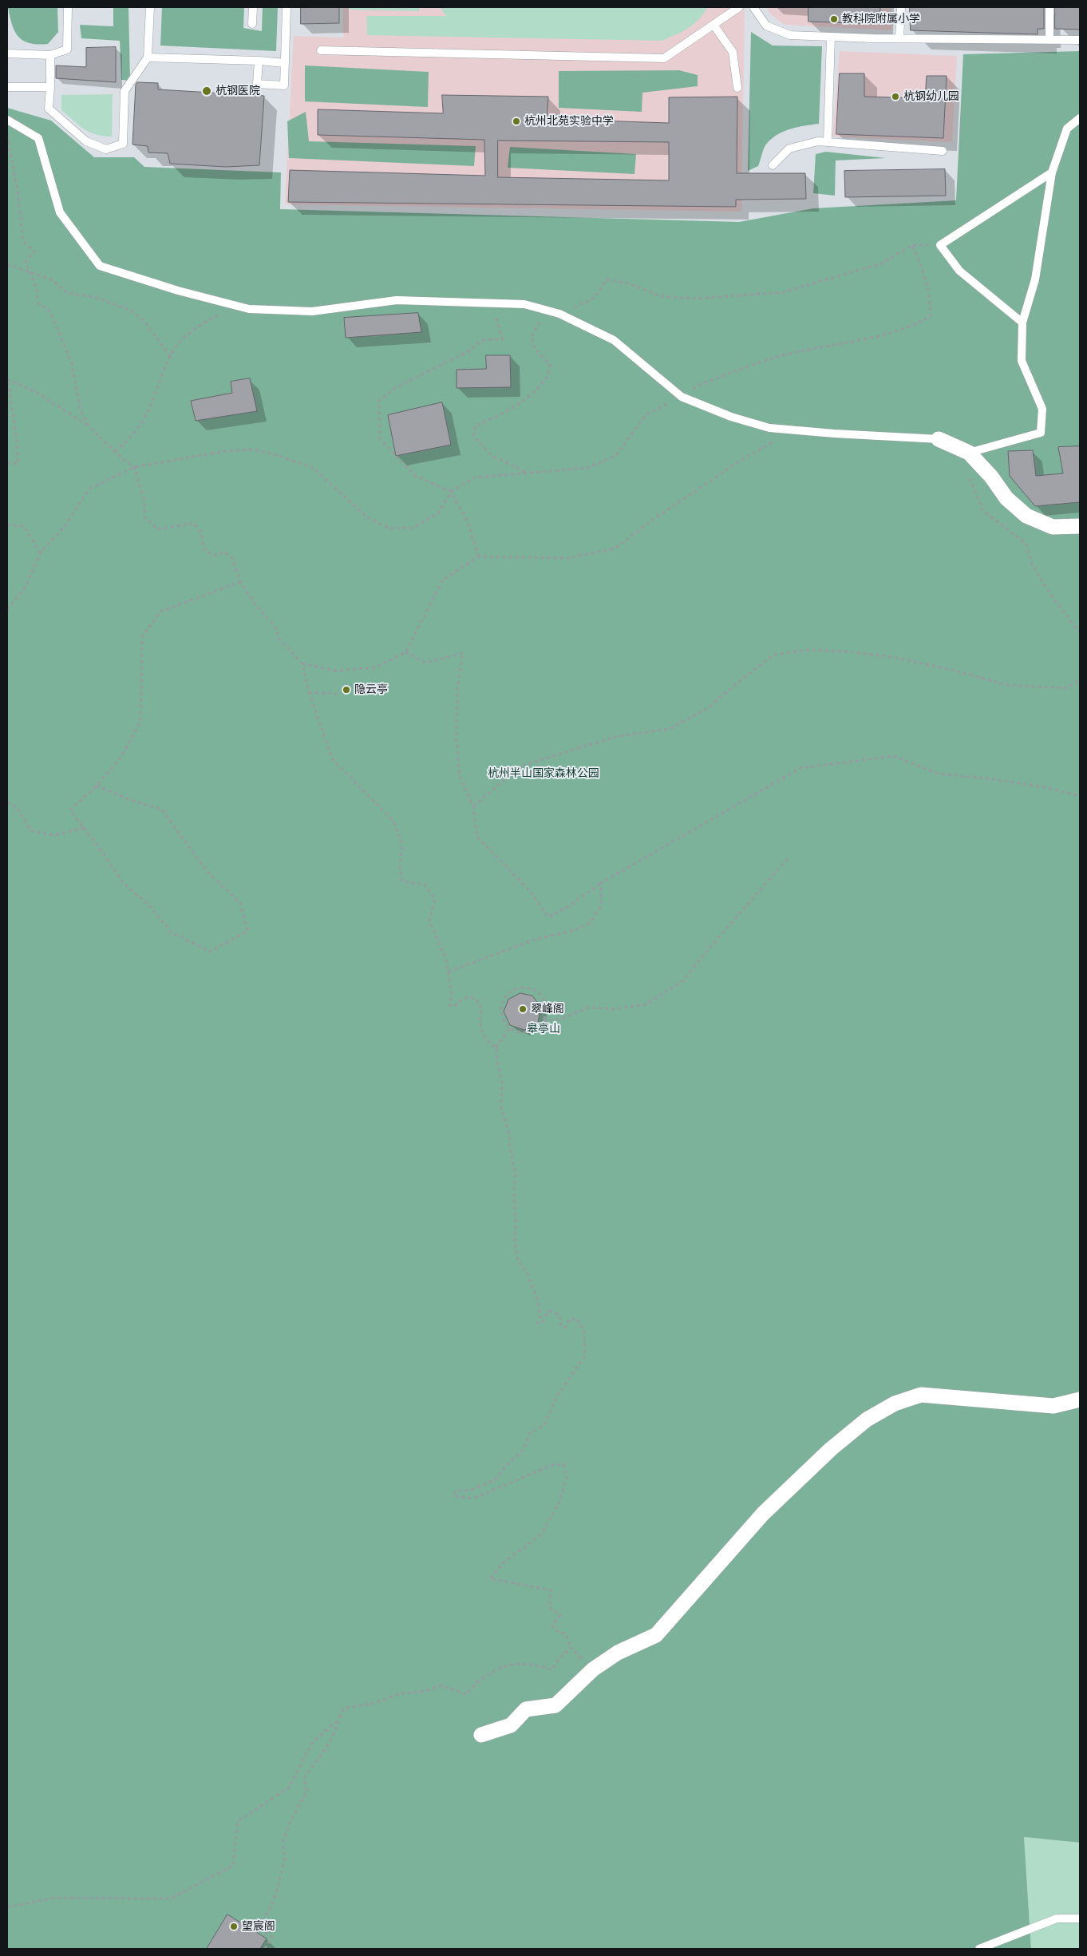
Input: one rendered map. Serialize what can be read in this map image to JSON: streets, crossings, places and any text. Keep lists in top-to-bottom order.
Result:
{
  "parks": ["杭州半山国家森林公园", "皋亭山"],
  "places": [
    "教科院附属小学",
    "杭钢医院",
    "杭钢幼儿园",
    "杭州北苑实验中学",
    "隐云亭",
    "翠峰阁",
    "望宸阁"
  ]
}
